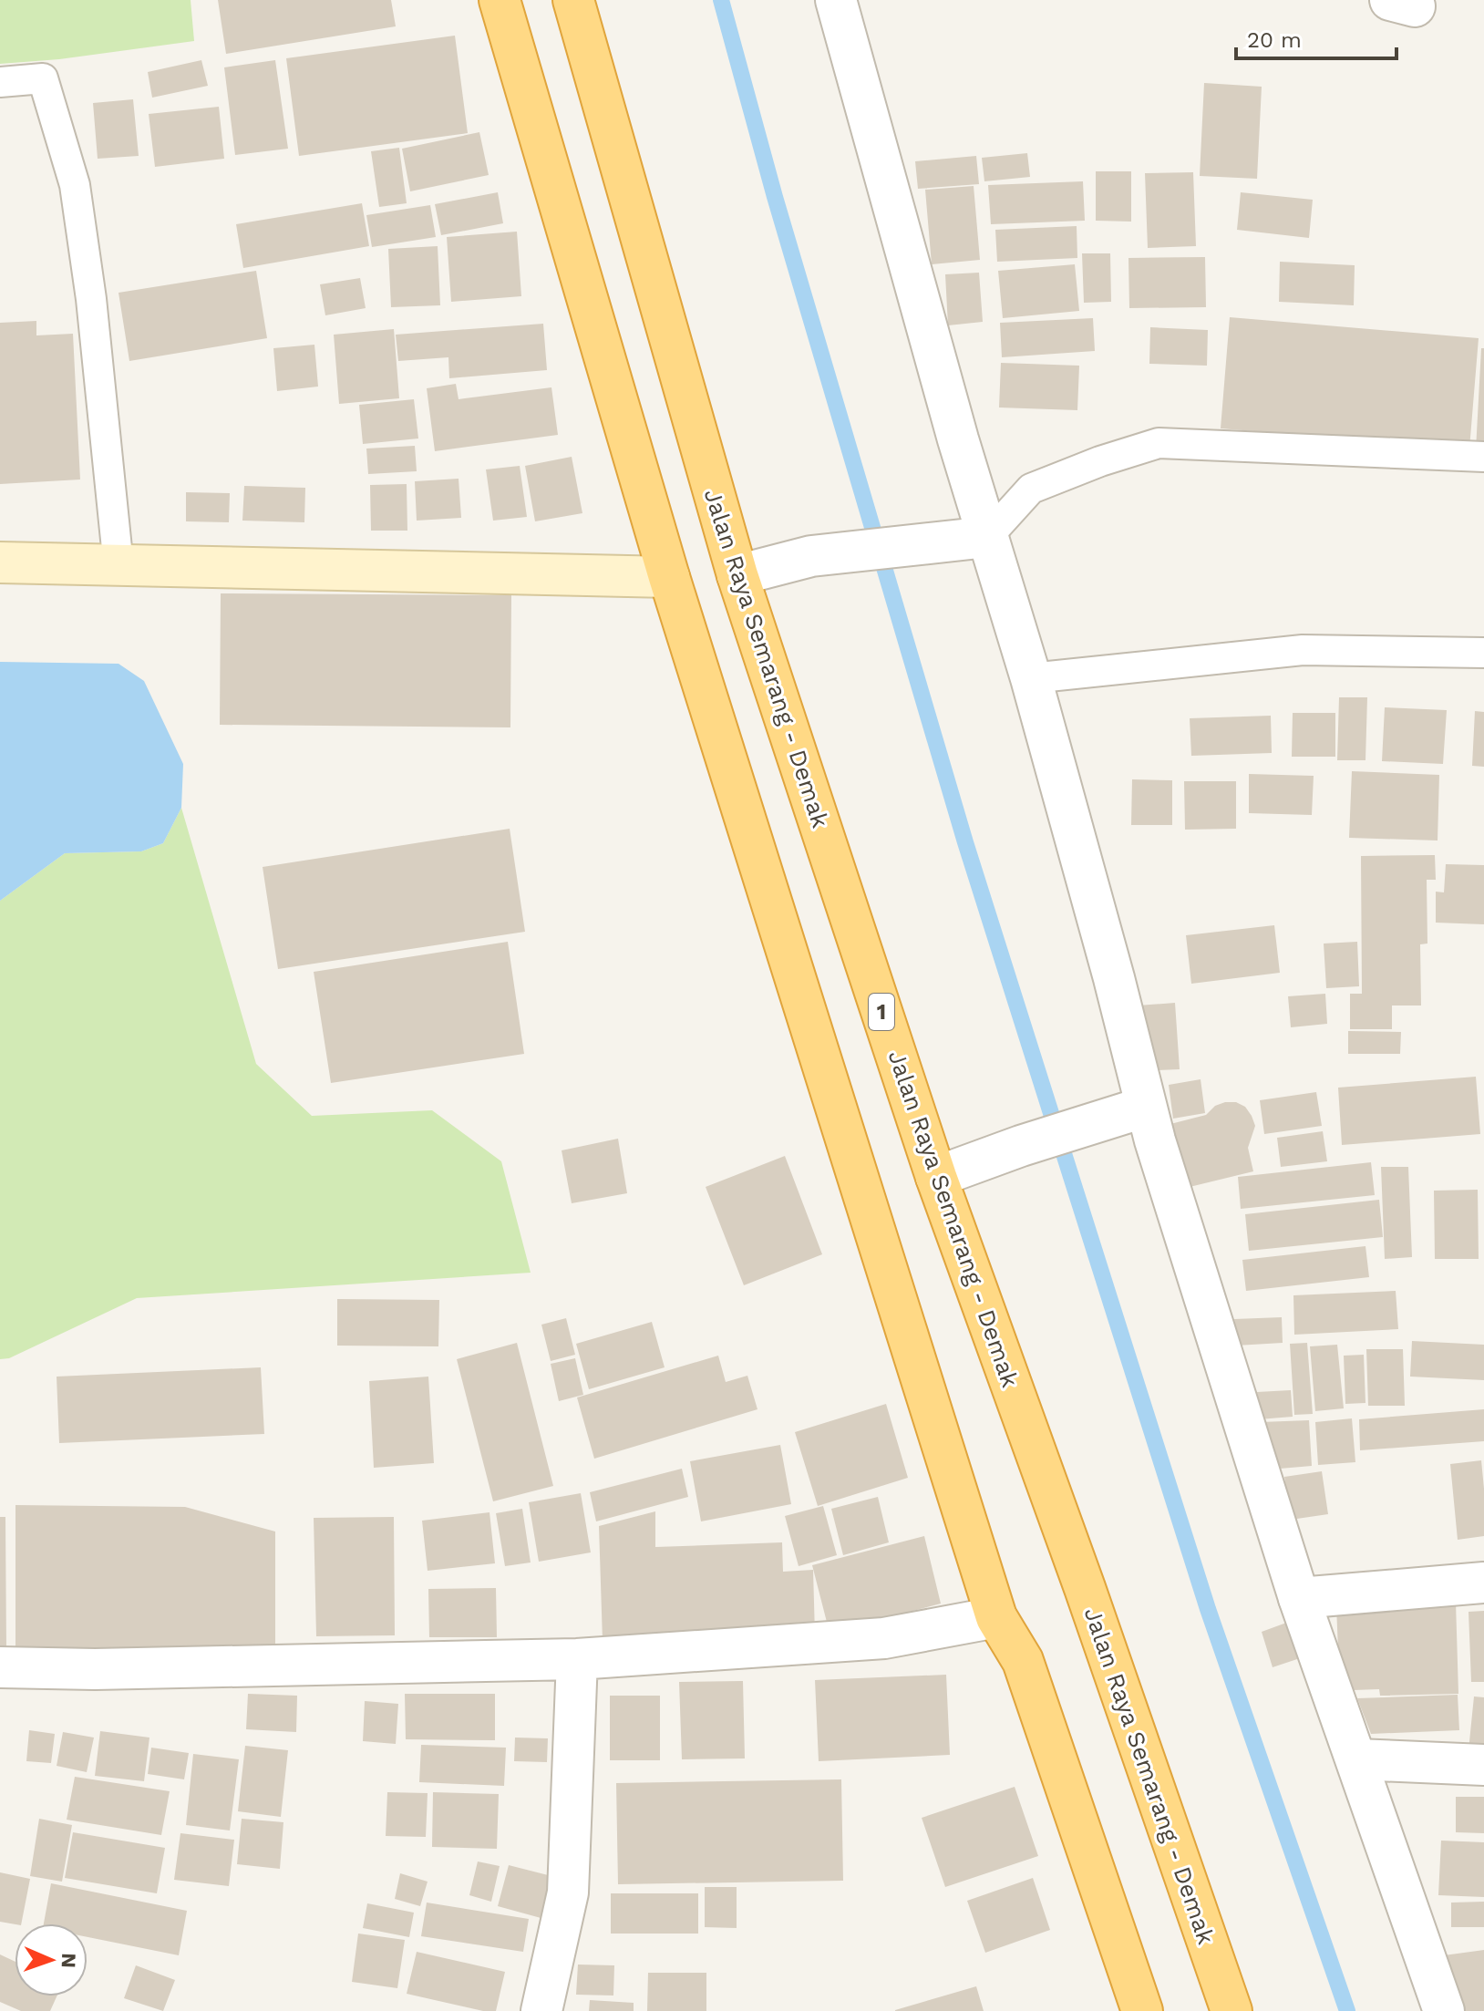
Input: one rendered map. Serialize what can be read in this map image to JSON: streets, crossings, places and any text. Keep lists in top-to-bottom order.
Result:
{
  "streets": {
    "highway": ["Jalan Raya Semarang - Demak", "1"]
  },
  "scale_bar": "20 m",
  "north": "right"
}
